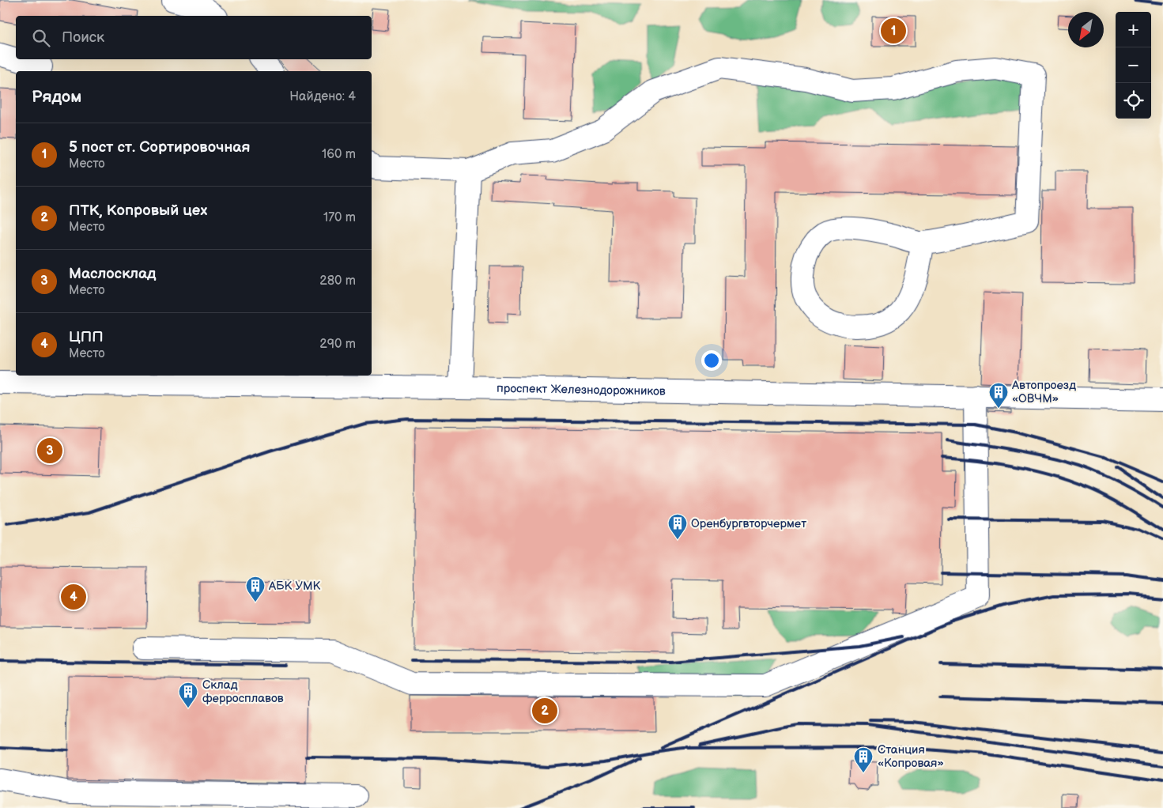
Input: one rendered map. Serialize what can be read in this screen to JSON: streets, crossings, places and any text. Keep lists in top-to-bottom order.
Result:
{
  "streets": {
    "street": ["проспект Железнодорожников"]
  },
  "places": {
    "building": [
      "Автопроезд «ОВЧМ»",
      "Оренбургвторчермет",
      "АБК УМК",
      "Склад ферросплавов",
      "Станция «Копровая»"
    ]
  },
  "north": "bottom left",
  "page": {
    "map_buttons": ["+", "−"],
    "search": "Поиск",
    "pins": [
      "1",
      "3",
      "4",
      "2"
    ],
    "heading": ["Рядом", "Найдено: 4"],
    "list": [
      {
        "mark": "1",
        "name": "5 пост ст. Сортировочная",
        "note": "Место",
        "value": "160 m"
      },
      {
        "mark": "2",
        "name": "ПТК, Копровый цех",
        "note": "Место",
        "value": "170 m"
      },
      {
        "mark": "3",
        "name": "Маслосклад",
        "note": "Место",
        "value": "280 m"
      },
      {
        "mark": "4",
        "name": "ЦПП",
        "note": "Место",
        "value": "290 m"
      }
    ]
  }
}
